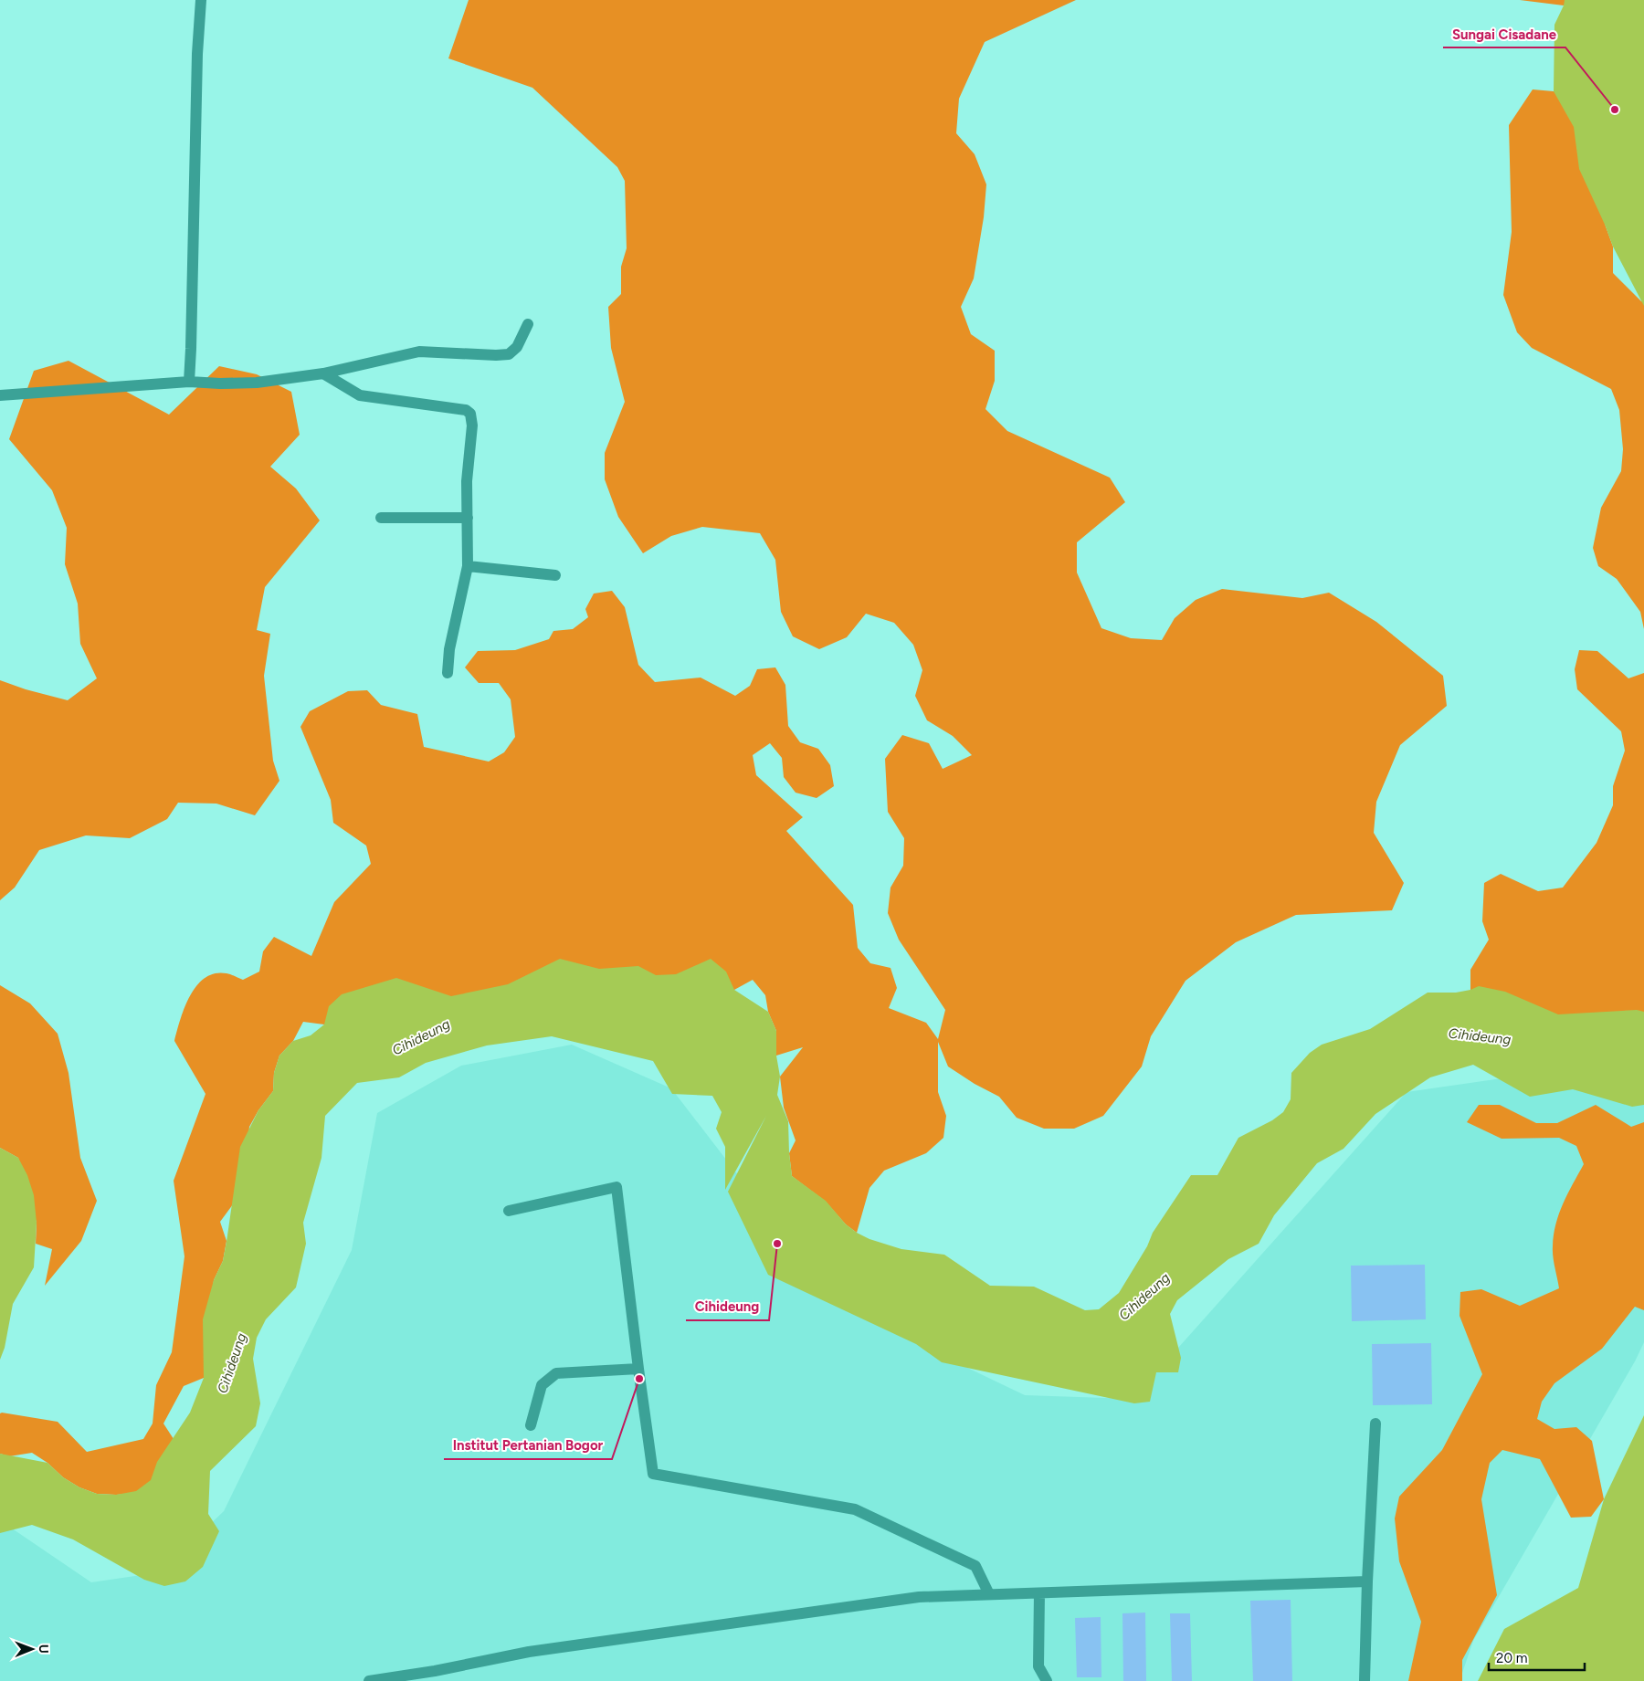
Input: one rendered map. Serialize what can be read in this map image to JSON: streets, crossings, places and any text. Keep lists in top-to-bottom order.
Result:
{
  "water": ["Cihideung"],
  "places": ["Sungai Cisadane", "Cihideung", "Institut Pertanian Bogor"],
  "scale_bar": "20 m",
  "north": "right"
}
